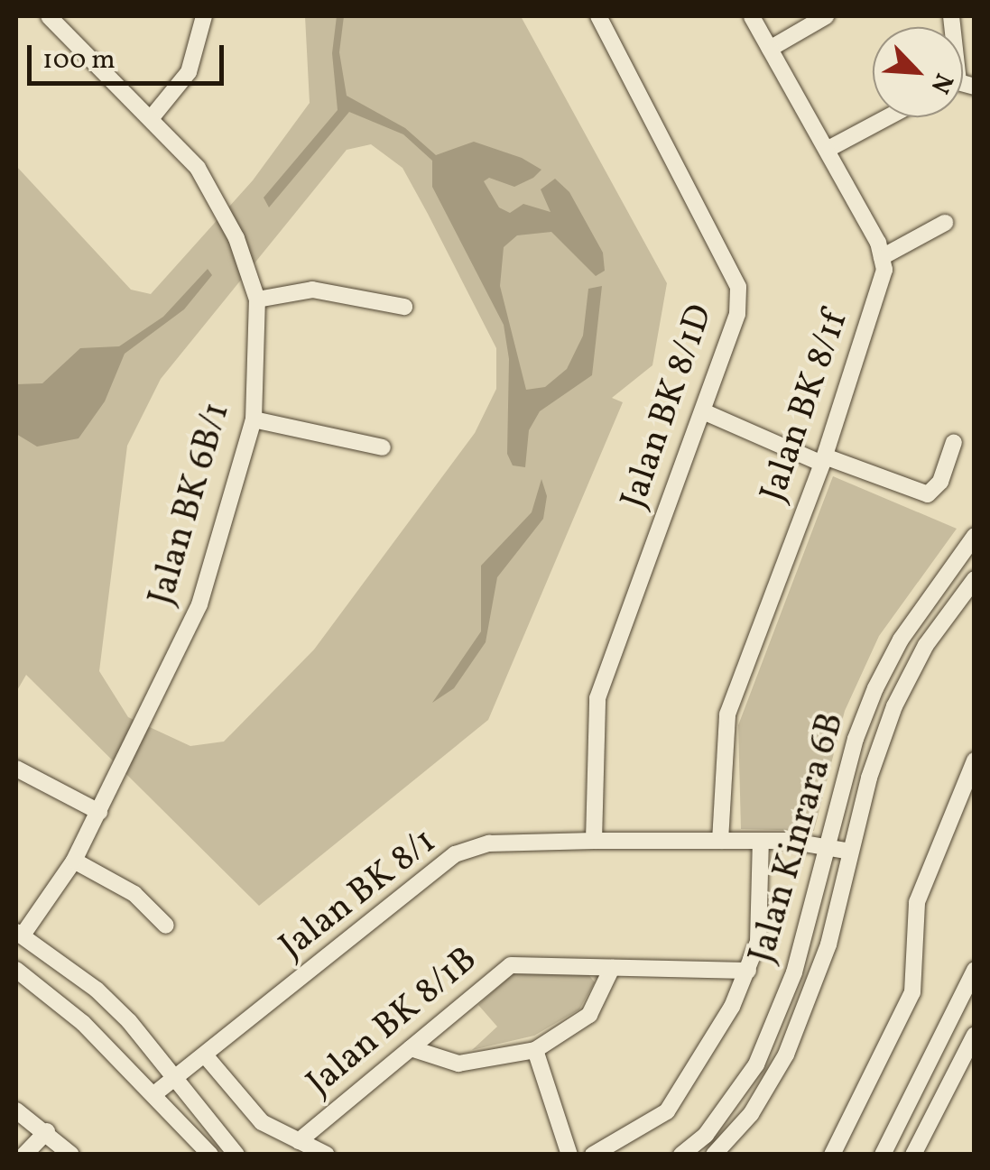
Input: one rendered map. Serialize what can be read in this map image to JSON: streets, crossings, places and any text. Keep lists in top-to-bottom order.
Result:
{
  "streets": {
    "street": [
      "Jalan BK 8/1D",
      "Jalan BK 8/1f",
      "Jalan BK 6B/1",
      "Jalan Kinrara 6B",
      "Jalan BK 8/1",
      "Jalan BK 8/1B"
    ]
  },
  "crossings": [
    ["Jalan BK 8/1D", "Jalan BK 8/1"],
    ["Jalan BK 8/1f", "Jalan BK 8/1"],
    ["Jalan Kinrara 6B", "Jalan BK 8/1"]
  ],
  "scale_bar": "100 m",
  "north": "bottom right"
}
